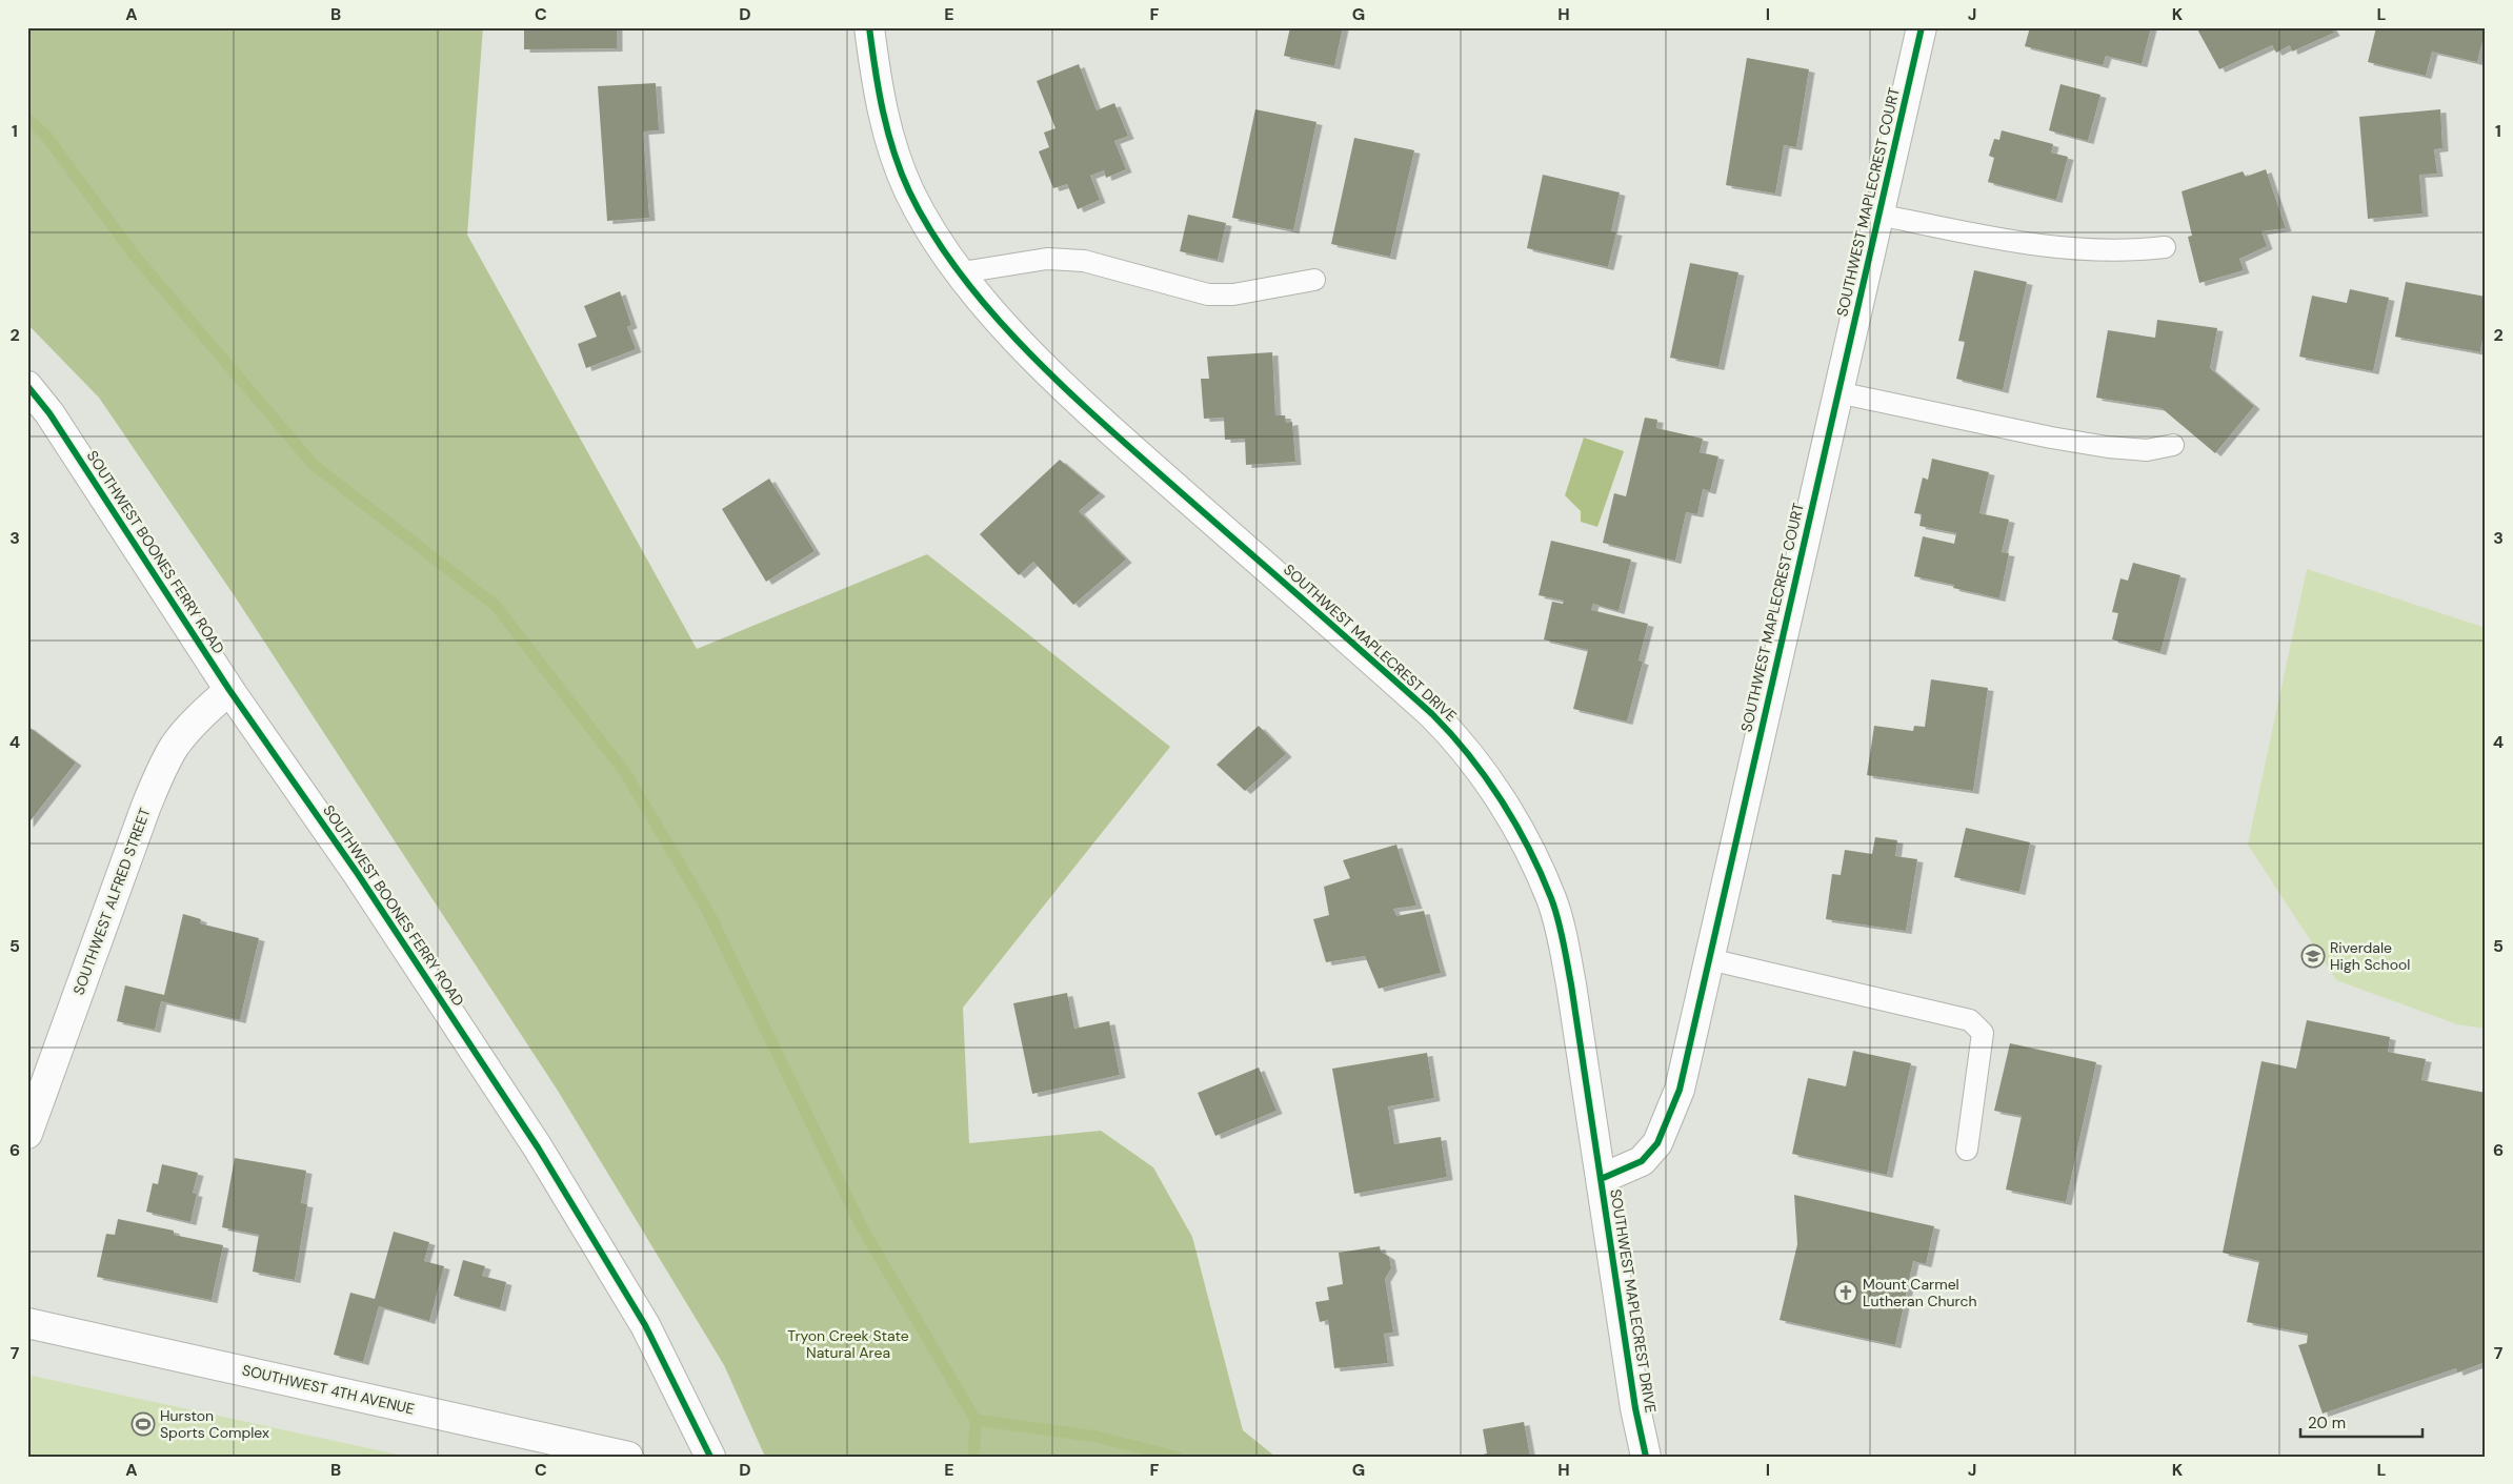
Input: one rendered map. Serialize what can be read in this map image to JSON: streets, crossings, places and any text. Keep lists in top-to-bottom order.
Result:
{
  "streets": {
    "street": [
      "SOUTHWEST MAPLECREST COURT",
      "SOUTHWEST BOONES FERRY ROAD",
      "SOUTHWEST MAPLECREST DRIVE",
      "SOUTHWEST ALFRED STREET",
      "SOUTHWEST 4TH AVENUE"
    ]
  },
  "crossings": [
    ["SOUTHWEST MAPLECREST COURT", "SOUTHWEST MAPLECREST DRIVE"],
    ["SOUTHWEST BOONES FERRY ROAD", "SOUTHWEST ALFRED STREET"]
  ],
  "parks": ["Tryon Creek State Natural Area"],
  "places": {
    "school or university": ["Riverdale High School"],
    "church": ["Mount Carmel Lutheran Church"],
    "sports": ["Hurston Sports Complex"]
  },
  "scale_bar": "20 m",
  "grid": {
    "columns": [
      "A",
      "B",
      "C",
      "D",
      "E",
      "F",
      "G",
      "H",
      "I",
      "J",
      "K",
      "L"
    ],
    "rows": [
      "1",
      "2",
      "3",
      "4",
      "5",
      "6",
      "7"
    ]
  }
}
